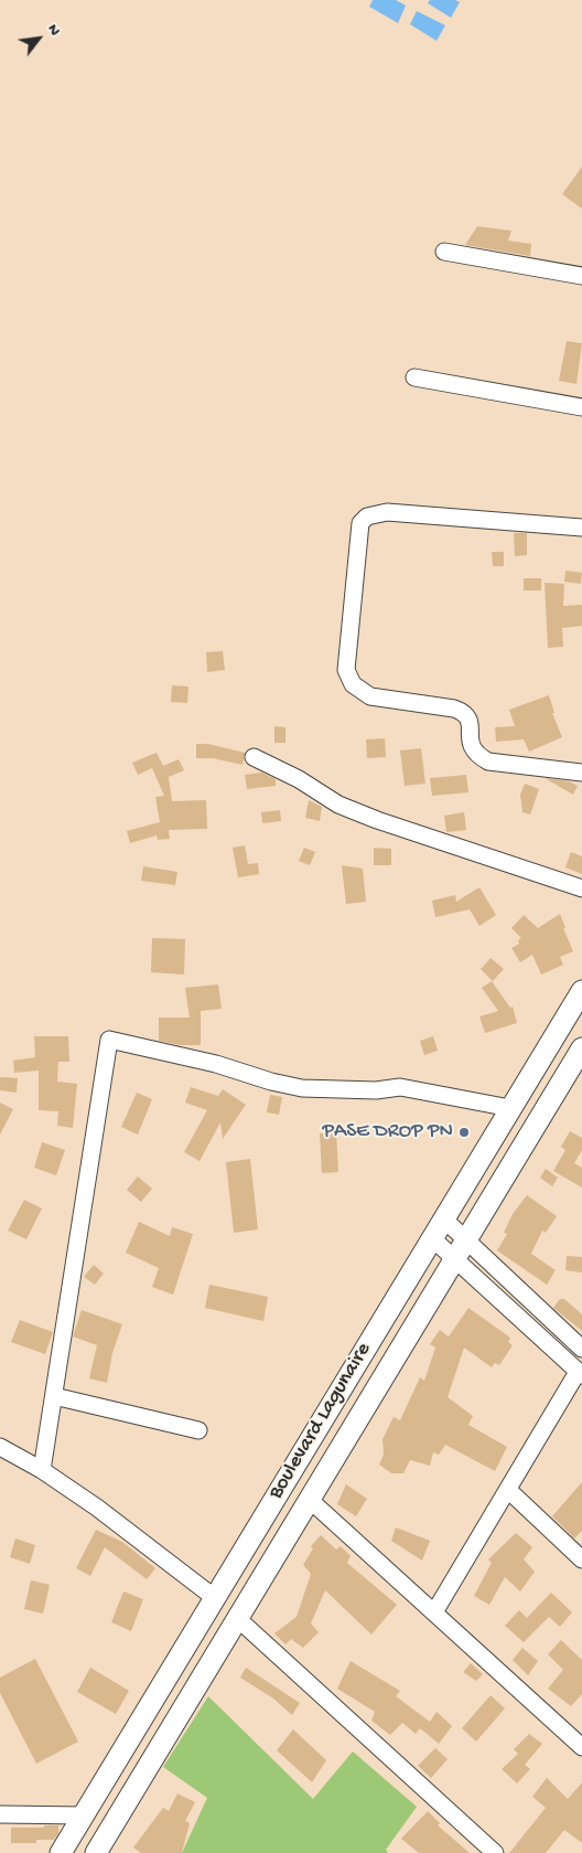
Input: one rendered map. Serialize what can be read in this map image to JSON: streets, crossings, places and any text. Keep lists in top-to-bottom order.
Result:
{
  "streets": {
    "main road": ["Boulevard Lagunaire"]
  },
  "places": ["PASE DROP PN"],
  "north": "top right"
}
